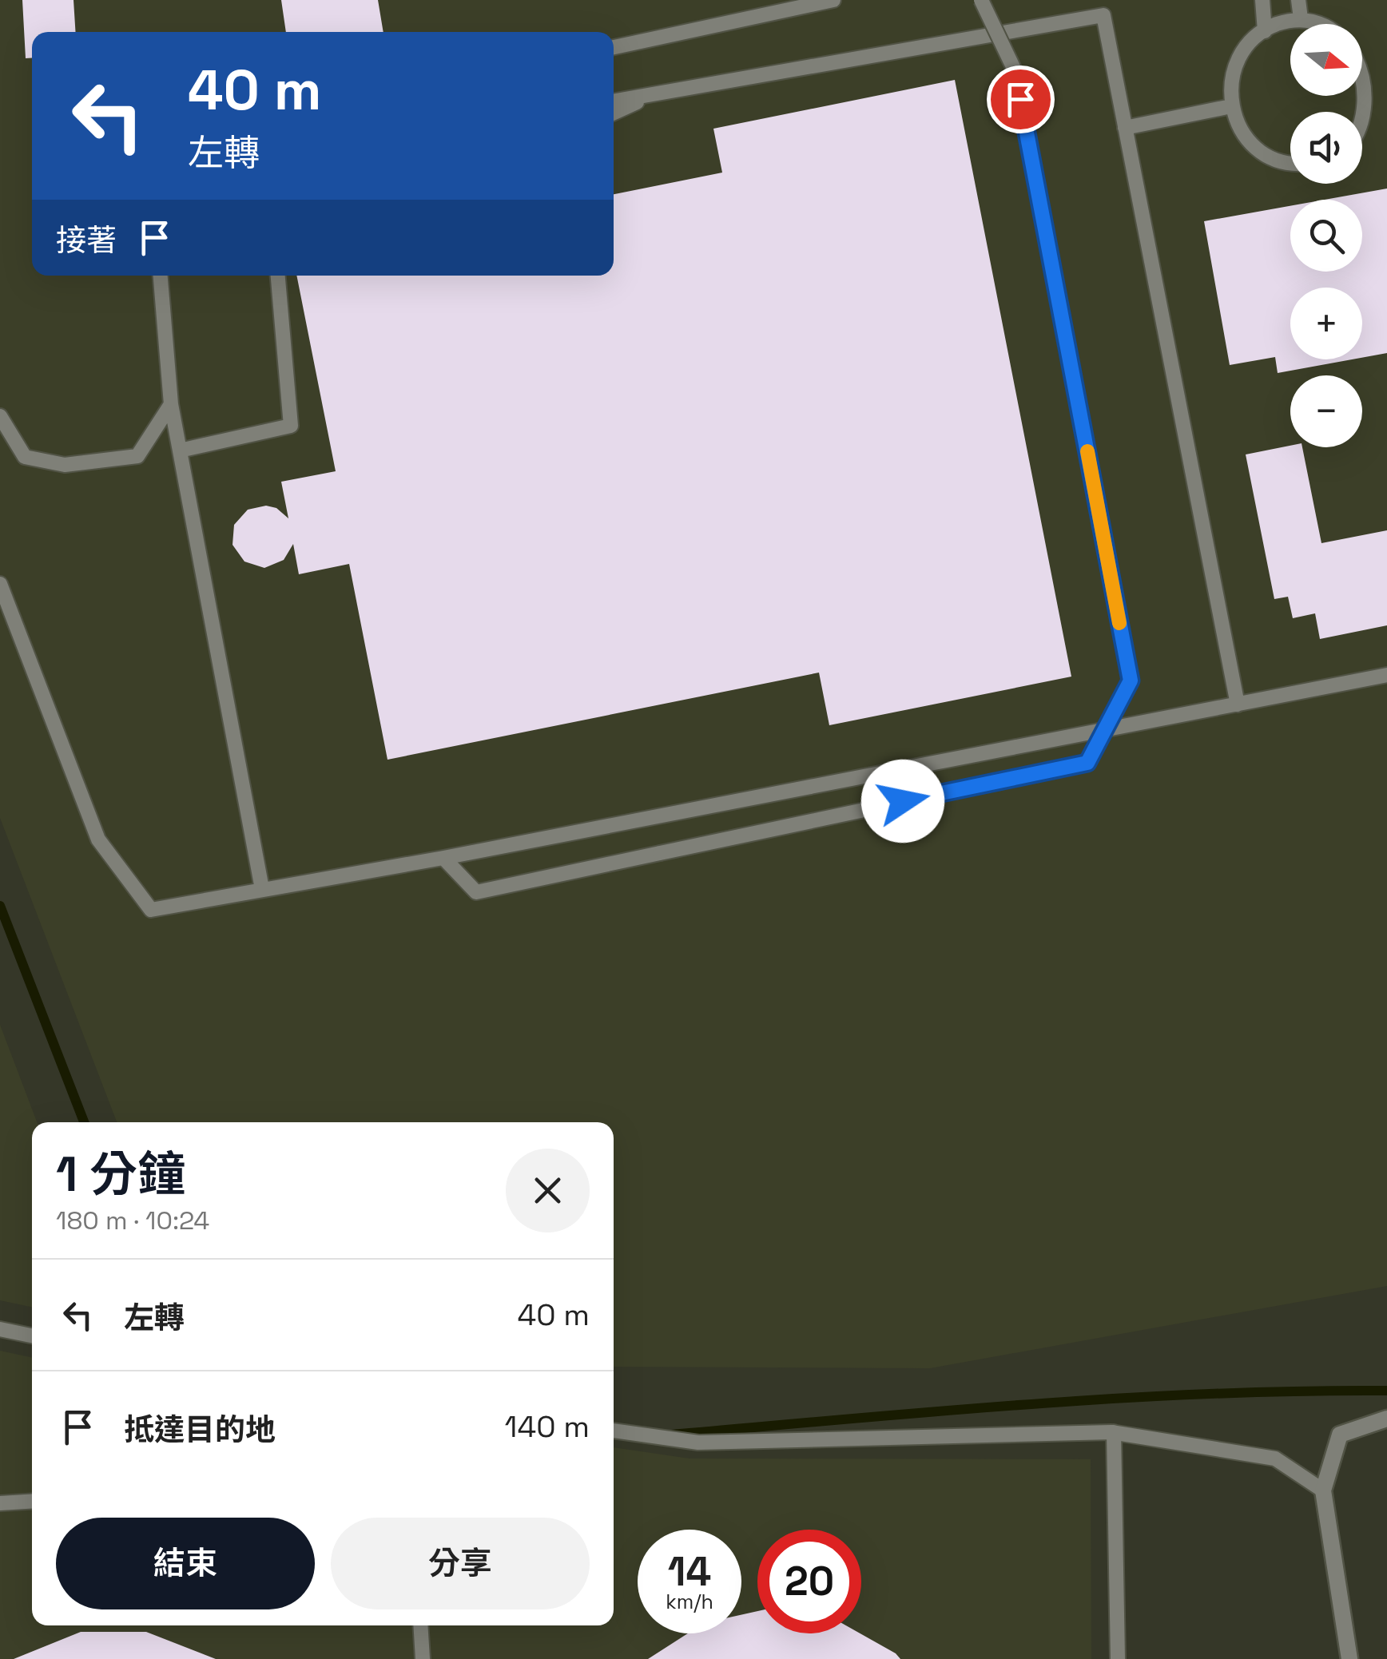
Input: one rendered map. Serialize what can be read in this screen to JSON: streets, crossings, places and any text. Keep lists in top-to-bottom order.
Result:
{
  "north": "right",
  "page": {
    "map_buttons": ["+", "−"],
    "turn": ["40 m", "左轉"],
    "then": "接著",
    "heading": ["1 分鐘", "180 m · 10:24"],
    "list": [
      {
        "name": "左轉",
        "value": "40 m"
      },
      {
        "name": "抵達目的地",
        "value": "140 m"
      }
    ],
    "buttons": ["結束", "分享"],
    "speed": "14 km/h",
    "limit": "20"
  }
}
